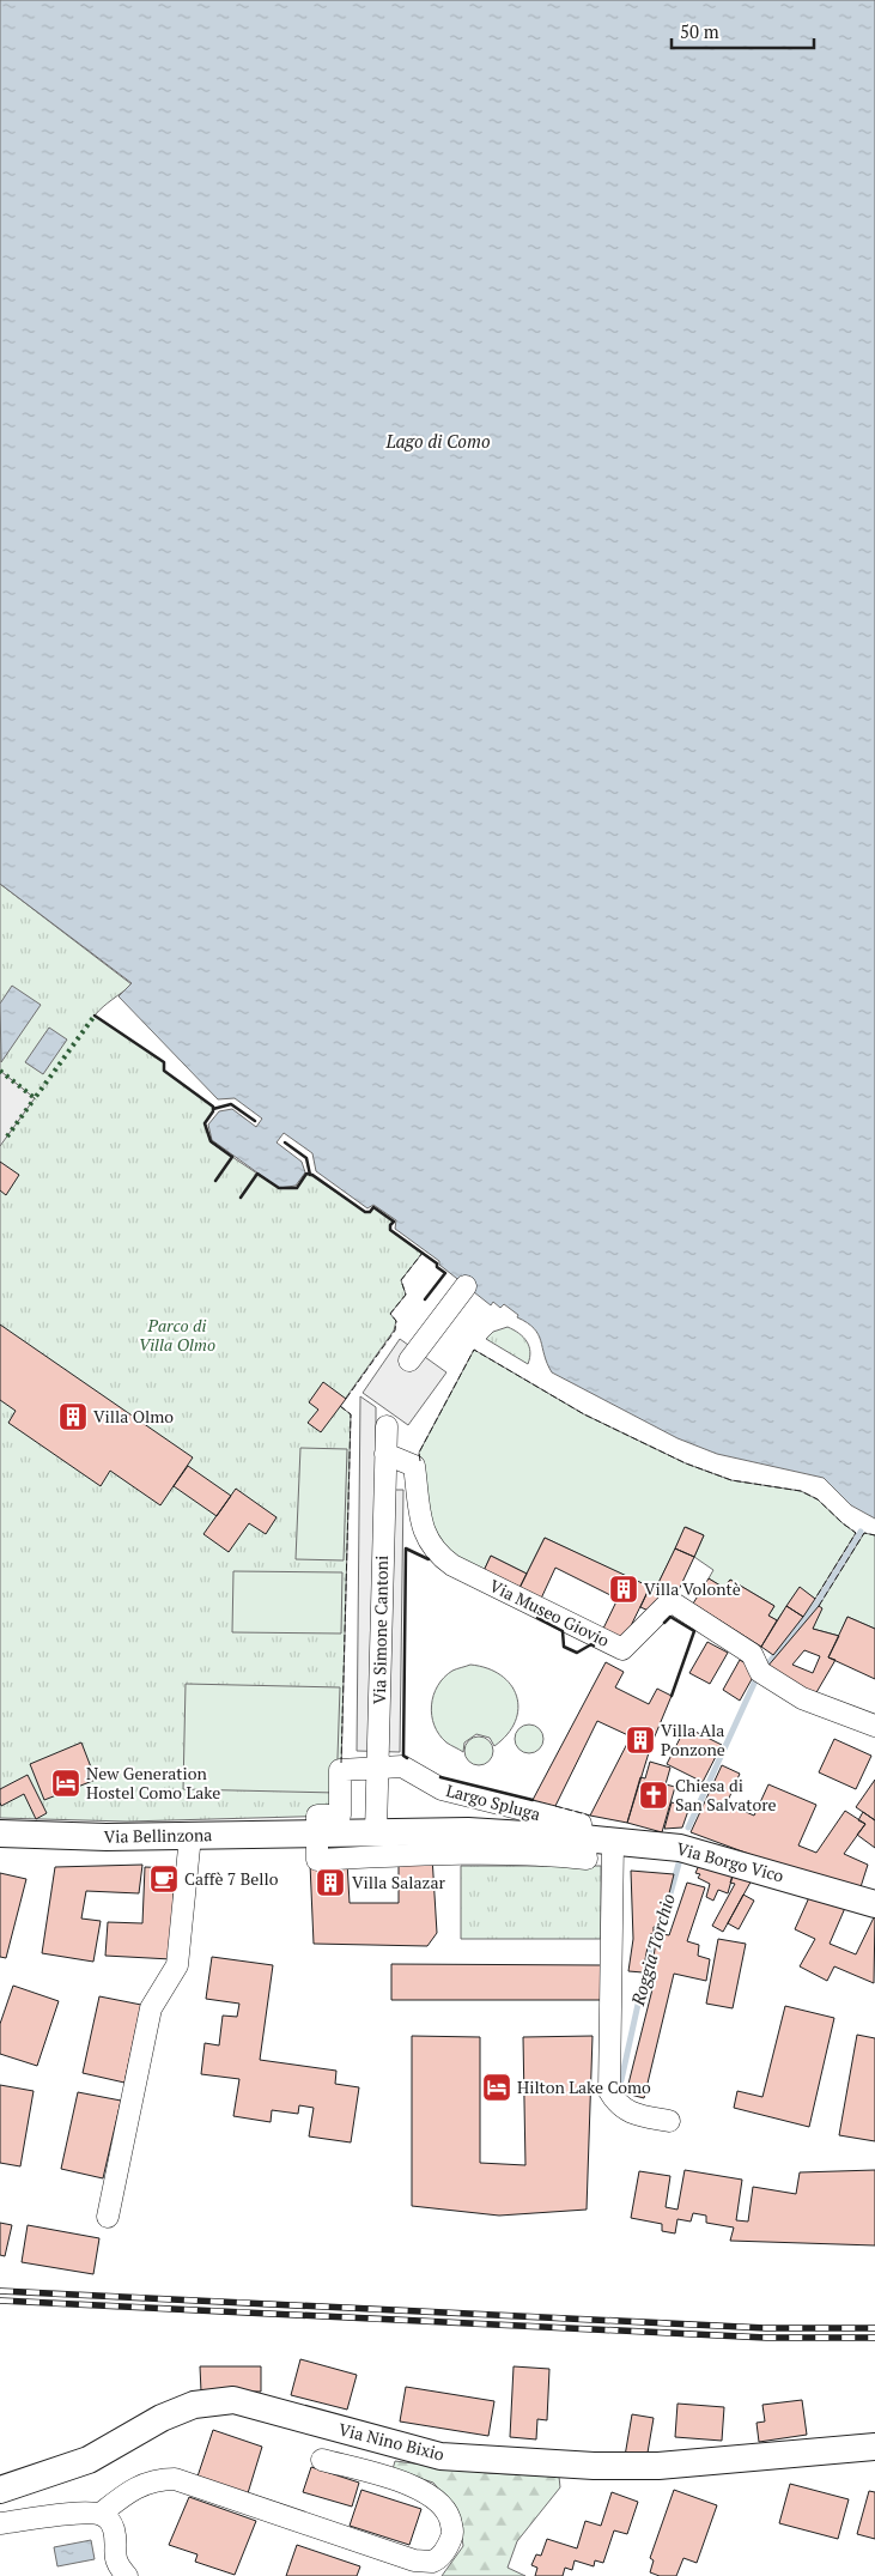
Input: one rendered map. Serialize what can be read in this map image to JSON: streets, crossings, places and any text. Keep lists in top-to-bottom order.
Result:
{
  "streets": {
    "main road": [
      "Largo Spluga",
      "Via Bellinzona",
      "Via Borgo Vico",
      "Via Nino Bixio"
    ],
    "street": ["Via Museo Giovio", "Via Simone Cantoni"]
  },
  "crossings": [
    ["Via Museo Giovio", "Via Simone Cantoni"],
    ["Via Simone Cantoni", "Largo Spluga"],
    ["Largo Spluga", "Via Bellinzona"],
    ["Largo Spluga", "Via Borgo Vico"]
  ],
  "water": ["Lago di Como", "Roggia Torchio"],
  "parks": ["Parco di Villa Olmo"],
  "places": {
    "building": [
      "Villa Olmo",
      "Villa Volontè",
      "Villa Ala Ponzone",
      "Villa Salazar"
    ],
    "hotel": ["New Generation Hostel Como Lake", "Hilton Lake Como"],
    "church": ["Chiesa di San Salvatore"],
    "cafe": ["Caffè 7 Bello"]
  },
  "scale_bar": "50 m"
}
